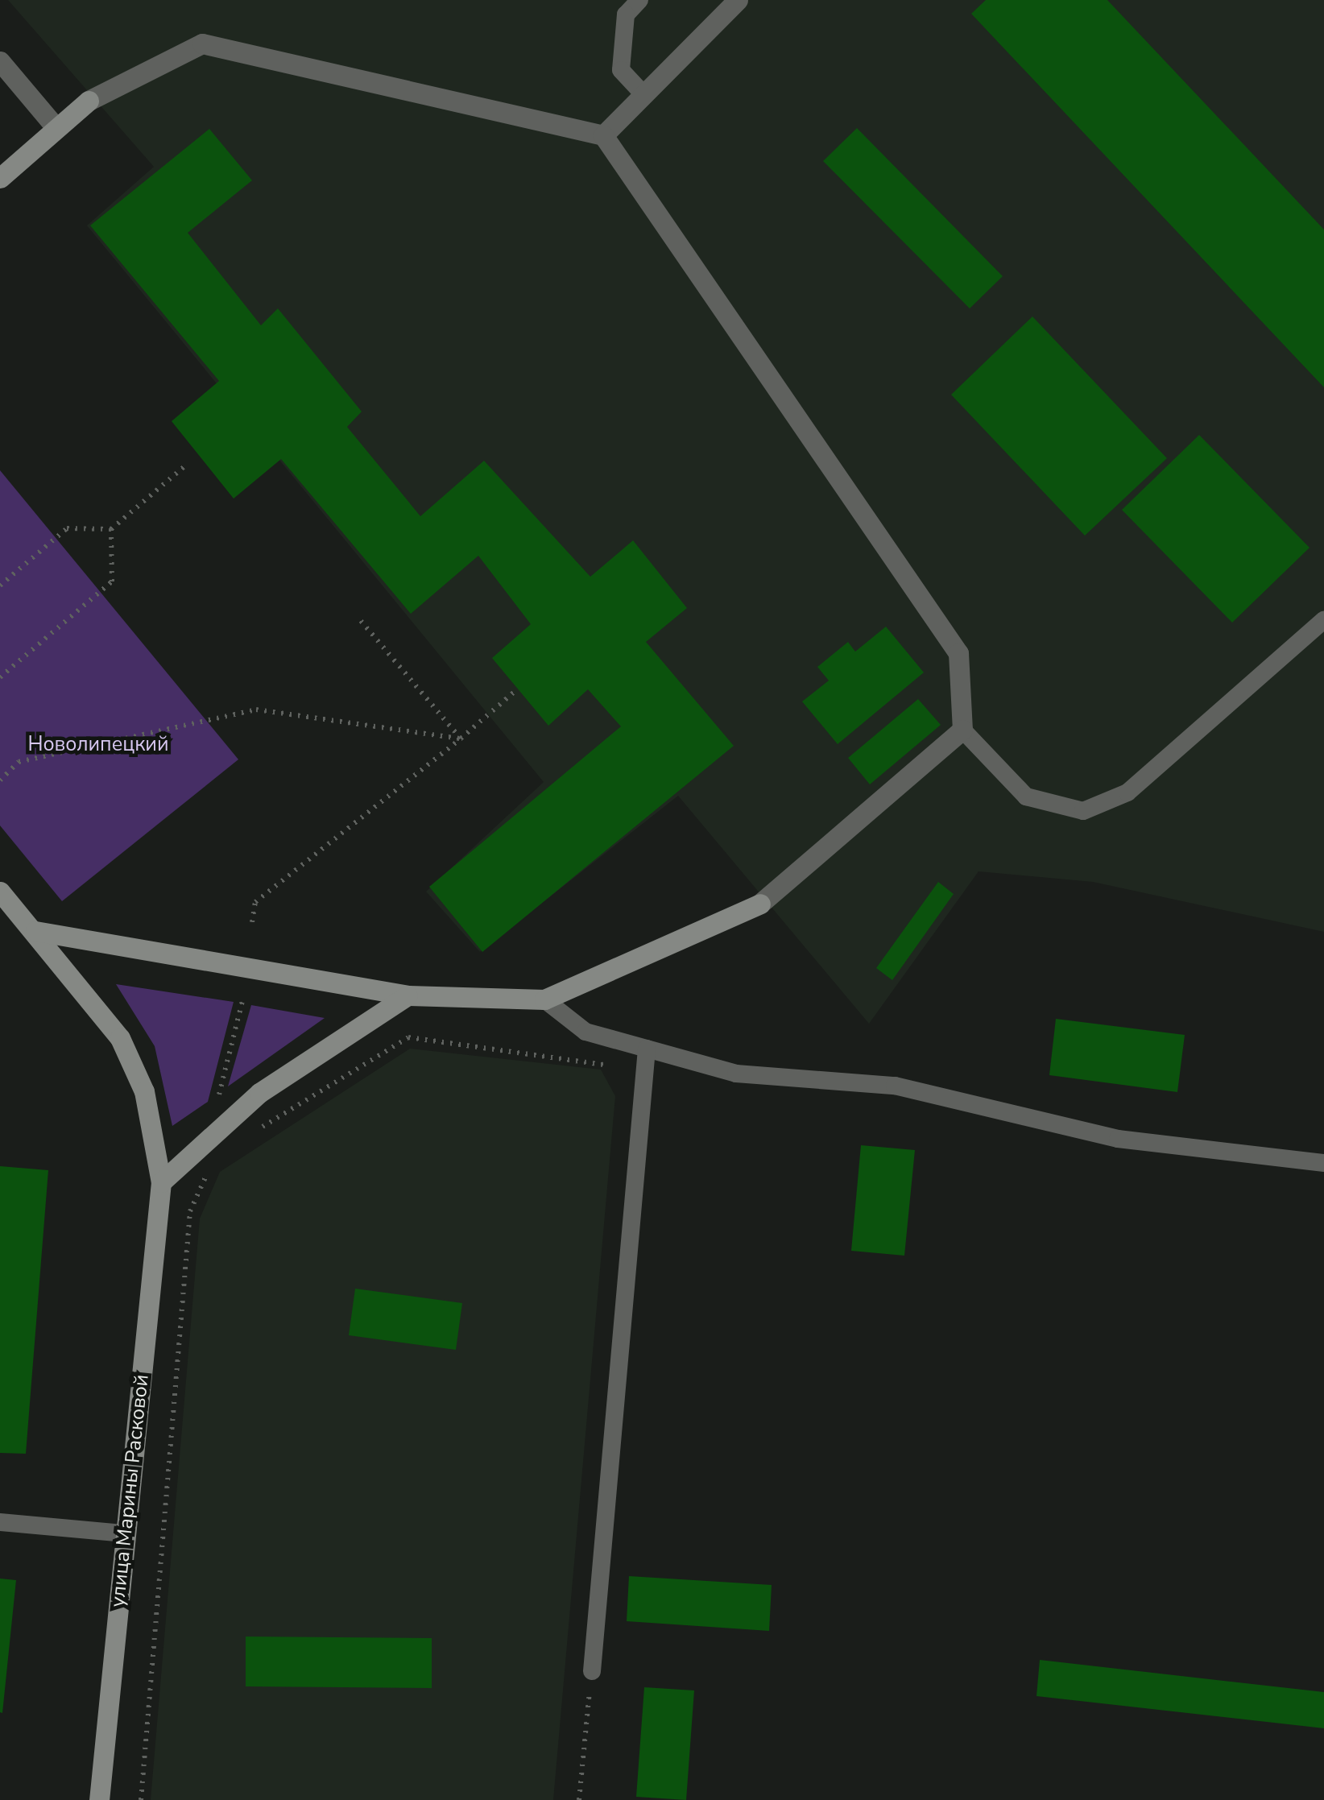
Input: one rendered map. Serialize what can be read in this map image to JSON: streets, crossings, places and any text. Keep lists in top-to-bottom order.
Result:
{
  "streets": {
    "street": ["улица Марины Расковой"]
  },
  "parks": ["Новолипецкий"]
}
